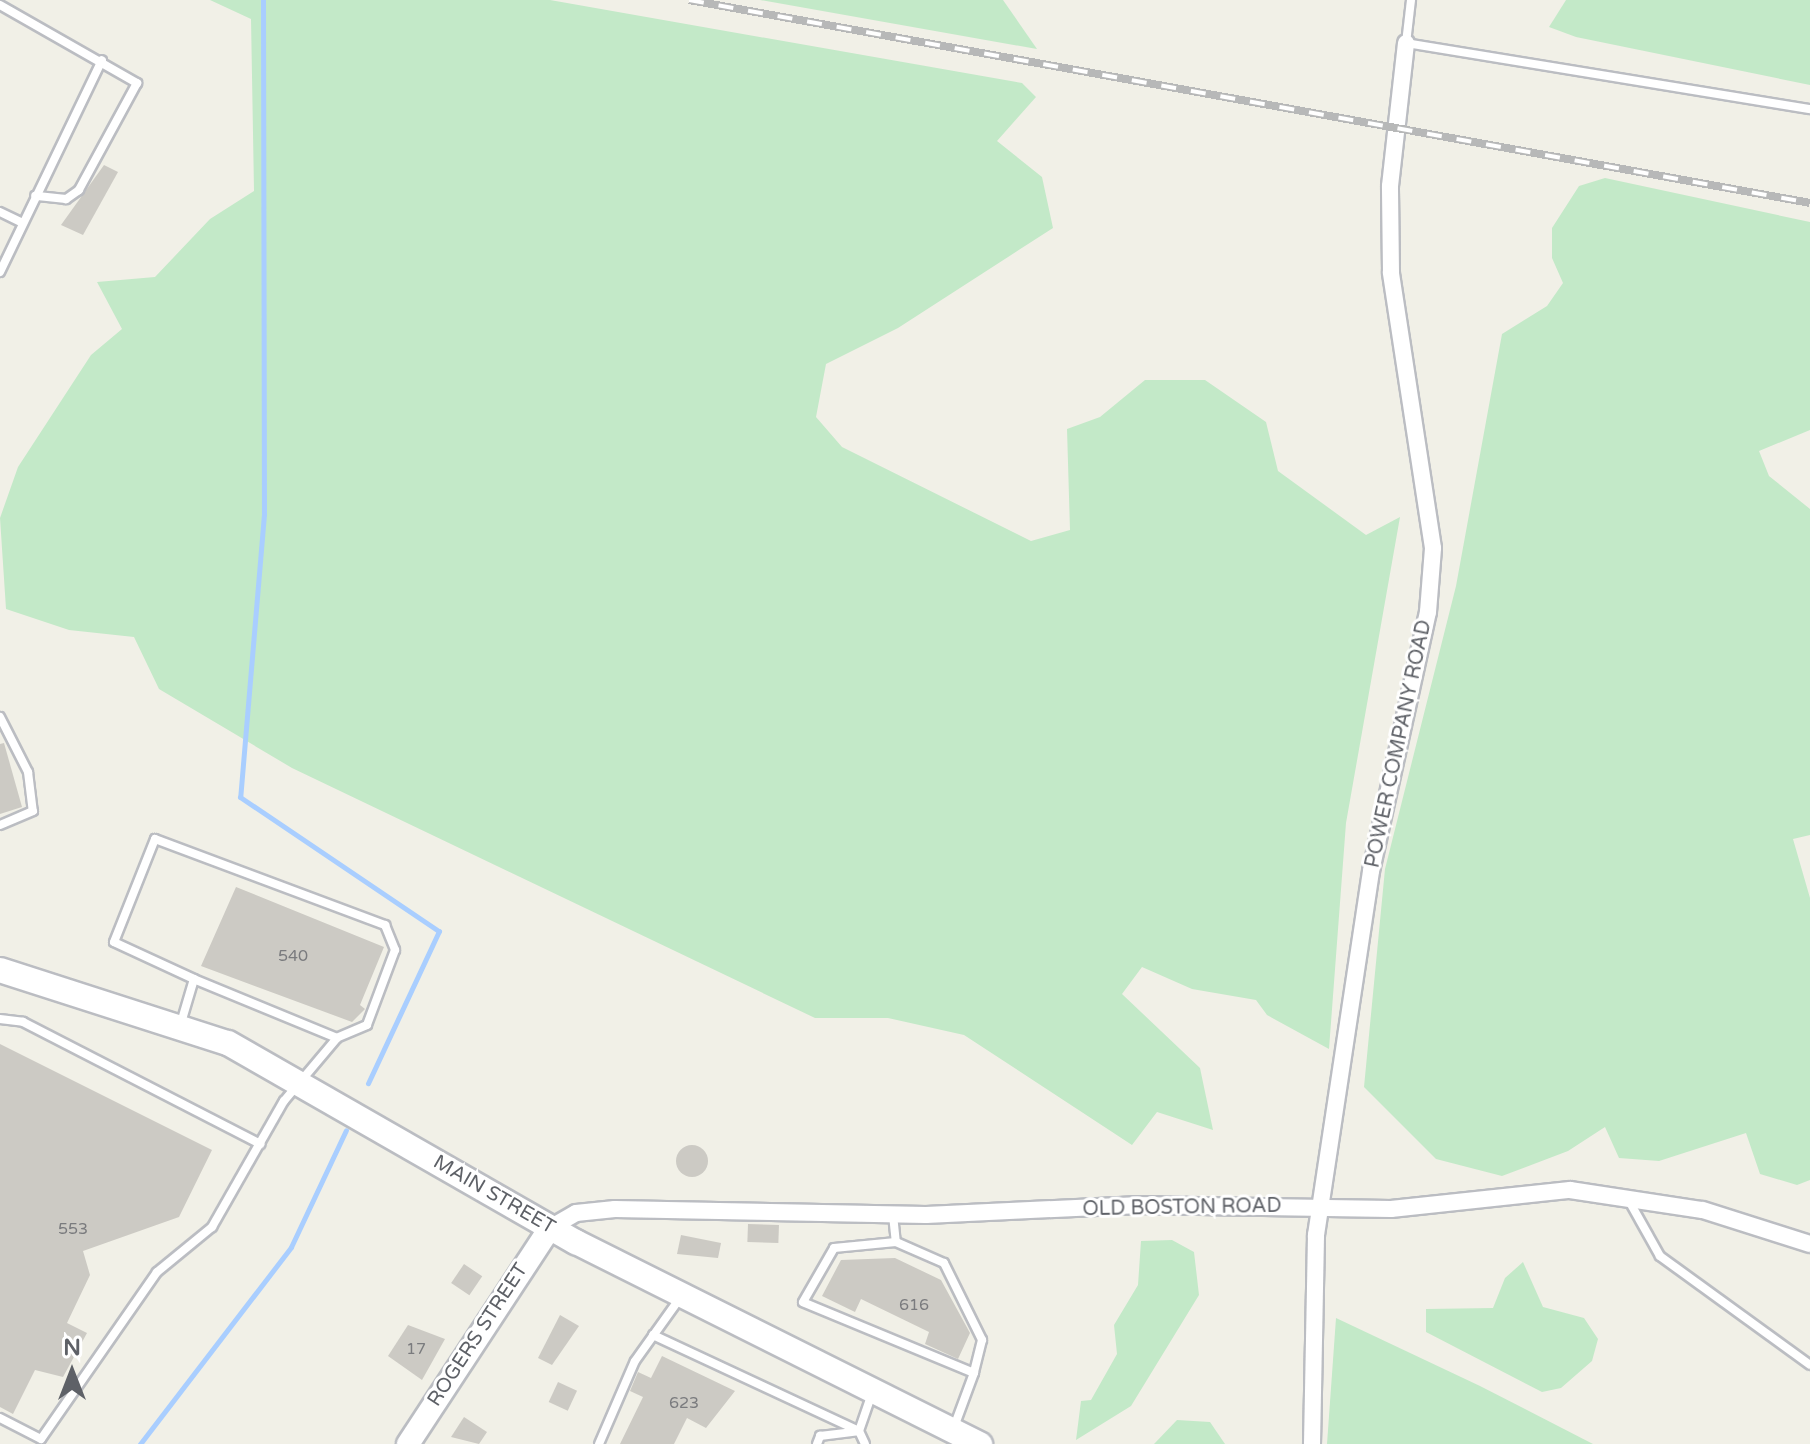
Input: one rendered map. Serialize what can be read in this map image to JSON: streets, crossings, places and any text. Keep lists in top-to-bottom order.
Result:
{
  "streets": {
    "main road": ["MAIN STREET"],
    "street": ["POWER COMPANY ROAD", "OLD BOSTON ROAD", "ROGERS STREET"]
  },
  "crossings": [
    ["POWER COMPANY ROAD", "OLD BOSTON ROAD"],
    ["MAIN STREET", "OLD BOSTON ROAD"],
    ["MAIN STREET", "ROGERS STREET"],
    ["OLD BOSTON ROAD", "ROGERS STREET"]
  ],
  "house_numbers": [
    "540",
    "553",
    "616",
    "17",
    "623"
  ],
  "north": "top"
}
